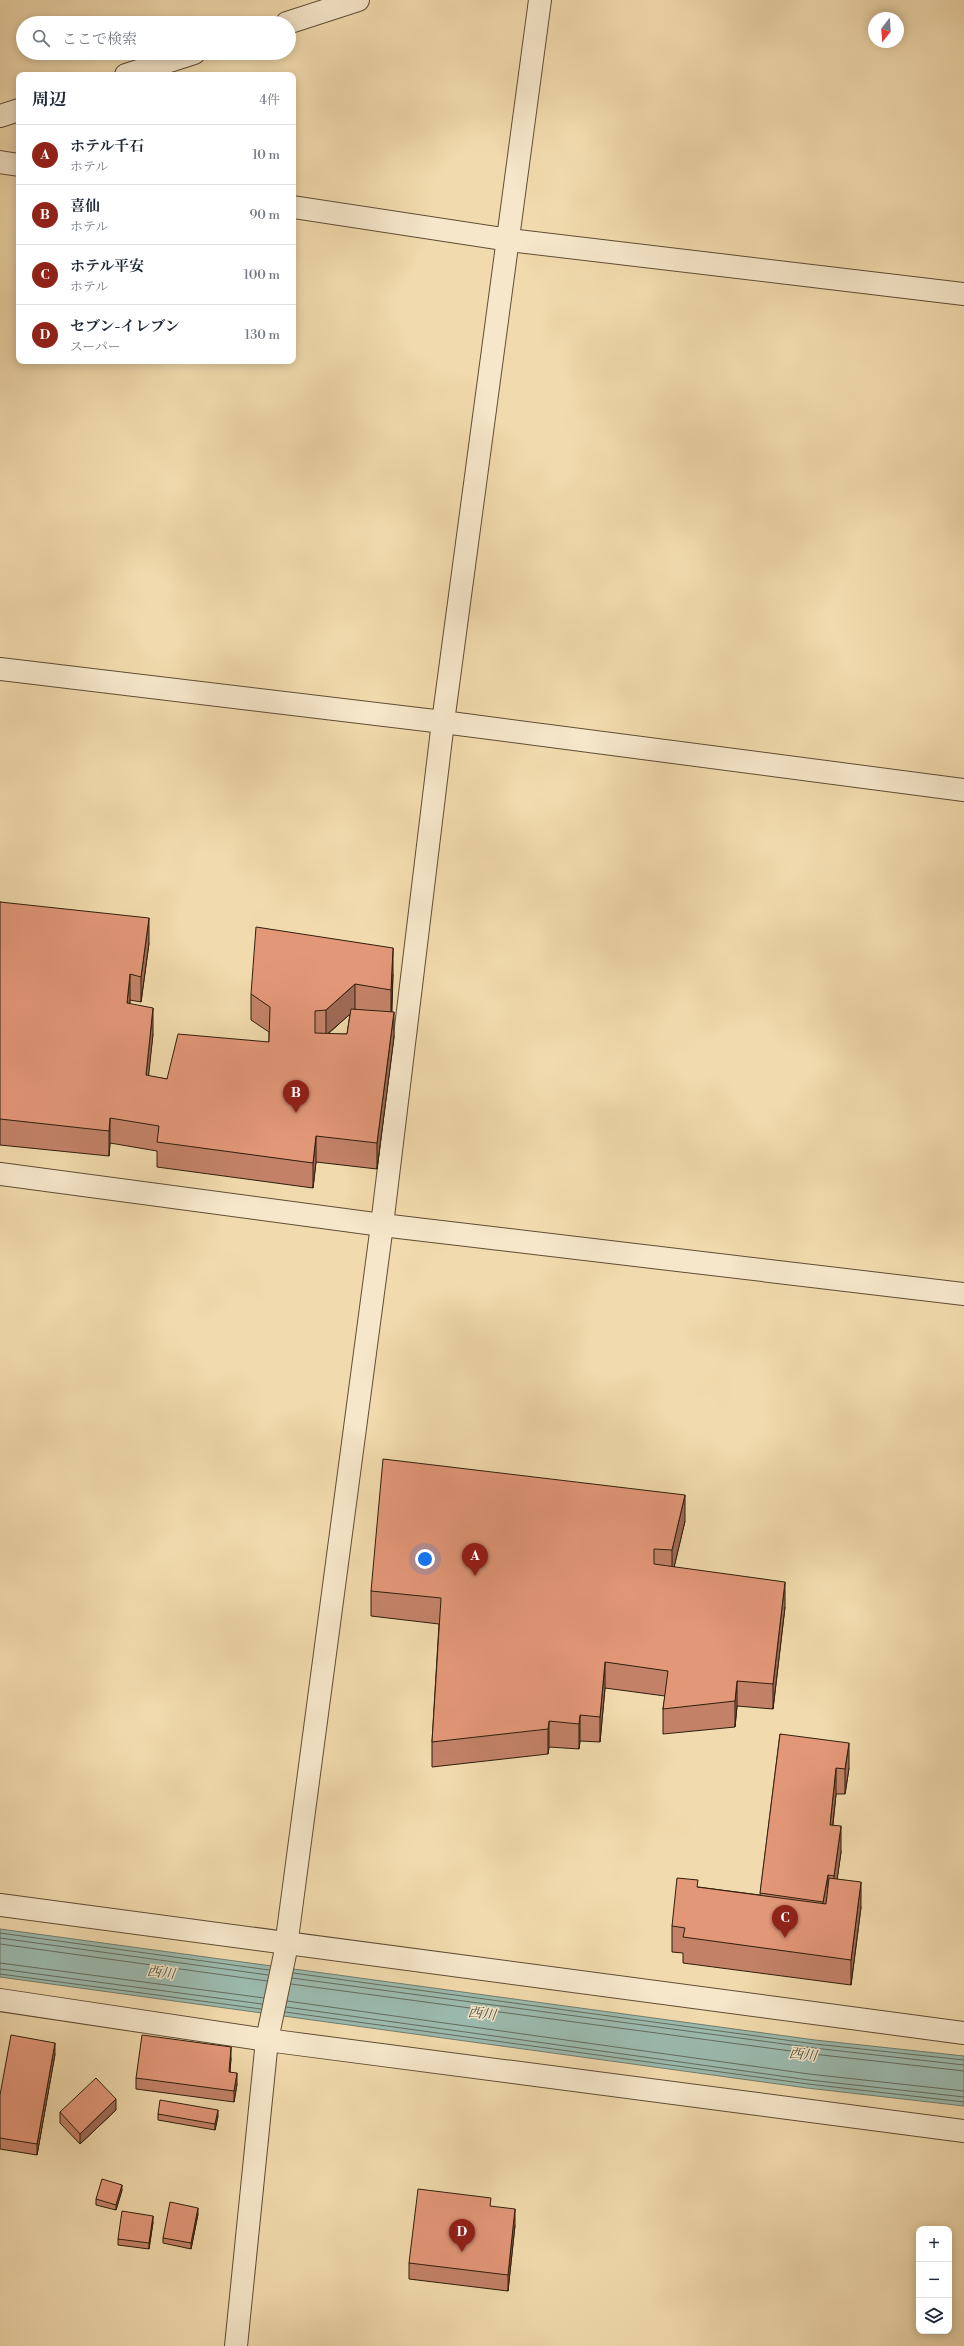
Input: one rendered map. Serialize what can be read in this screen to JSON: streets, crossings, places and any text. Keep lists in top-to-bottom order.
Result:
{
  "water": ["西川"],
  "north": "bottom",
  "page": {
    "search": "ここで検索",
    "heading": ["周辺", "4件"],
    "list": [
      {
        "mark": "A",
        "name": "ホテル千石",
        "note": "ホテル",
        "value": "10 m"
      },
      {
        "mark": "B",
        "name": "喜仙",
        "note": "ホテル",
        "value": "90 m"
      },
      {
        "mark": "C",
        "name": "ホテル平安",
        "note": "ホテル",
        "value": "100 m"
      },
      {
        "mark": "D",
        "name": "セブン-イレブン",
        "note": "スーパー",
        "value": "130 m"
      }
    ],
    "pins": [
      "B",
      "A",
      "C",
      "D"
    ],
    "map_buttons": ["+", "−"]
  }
}
